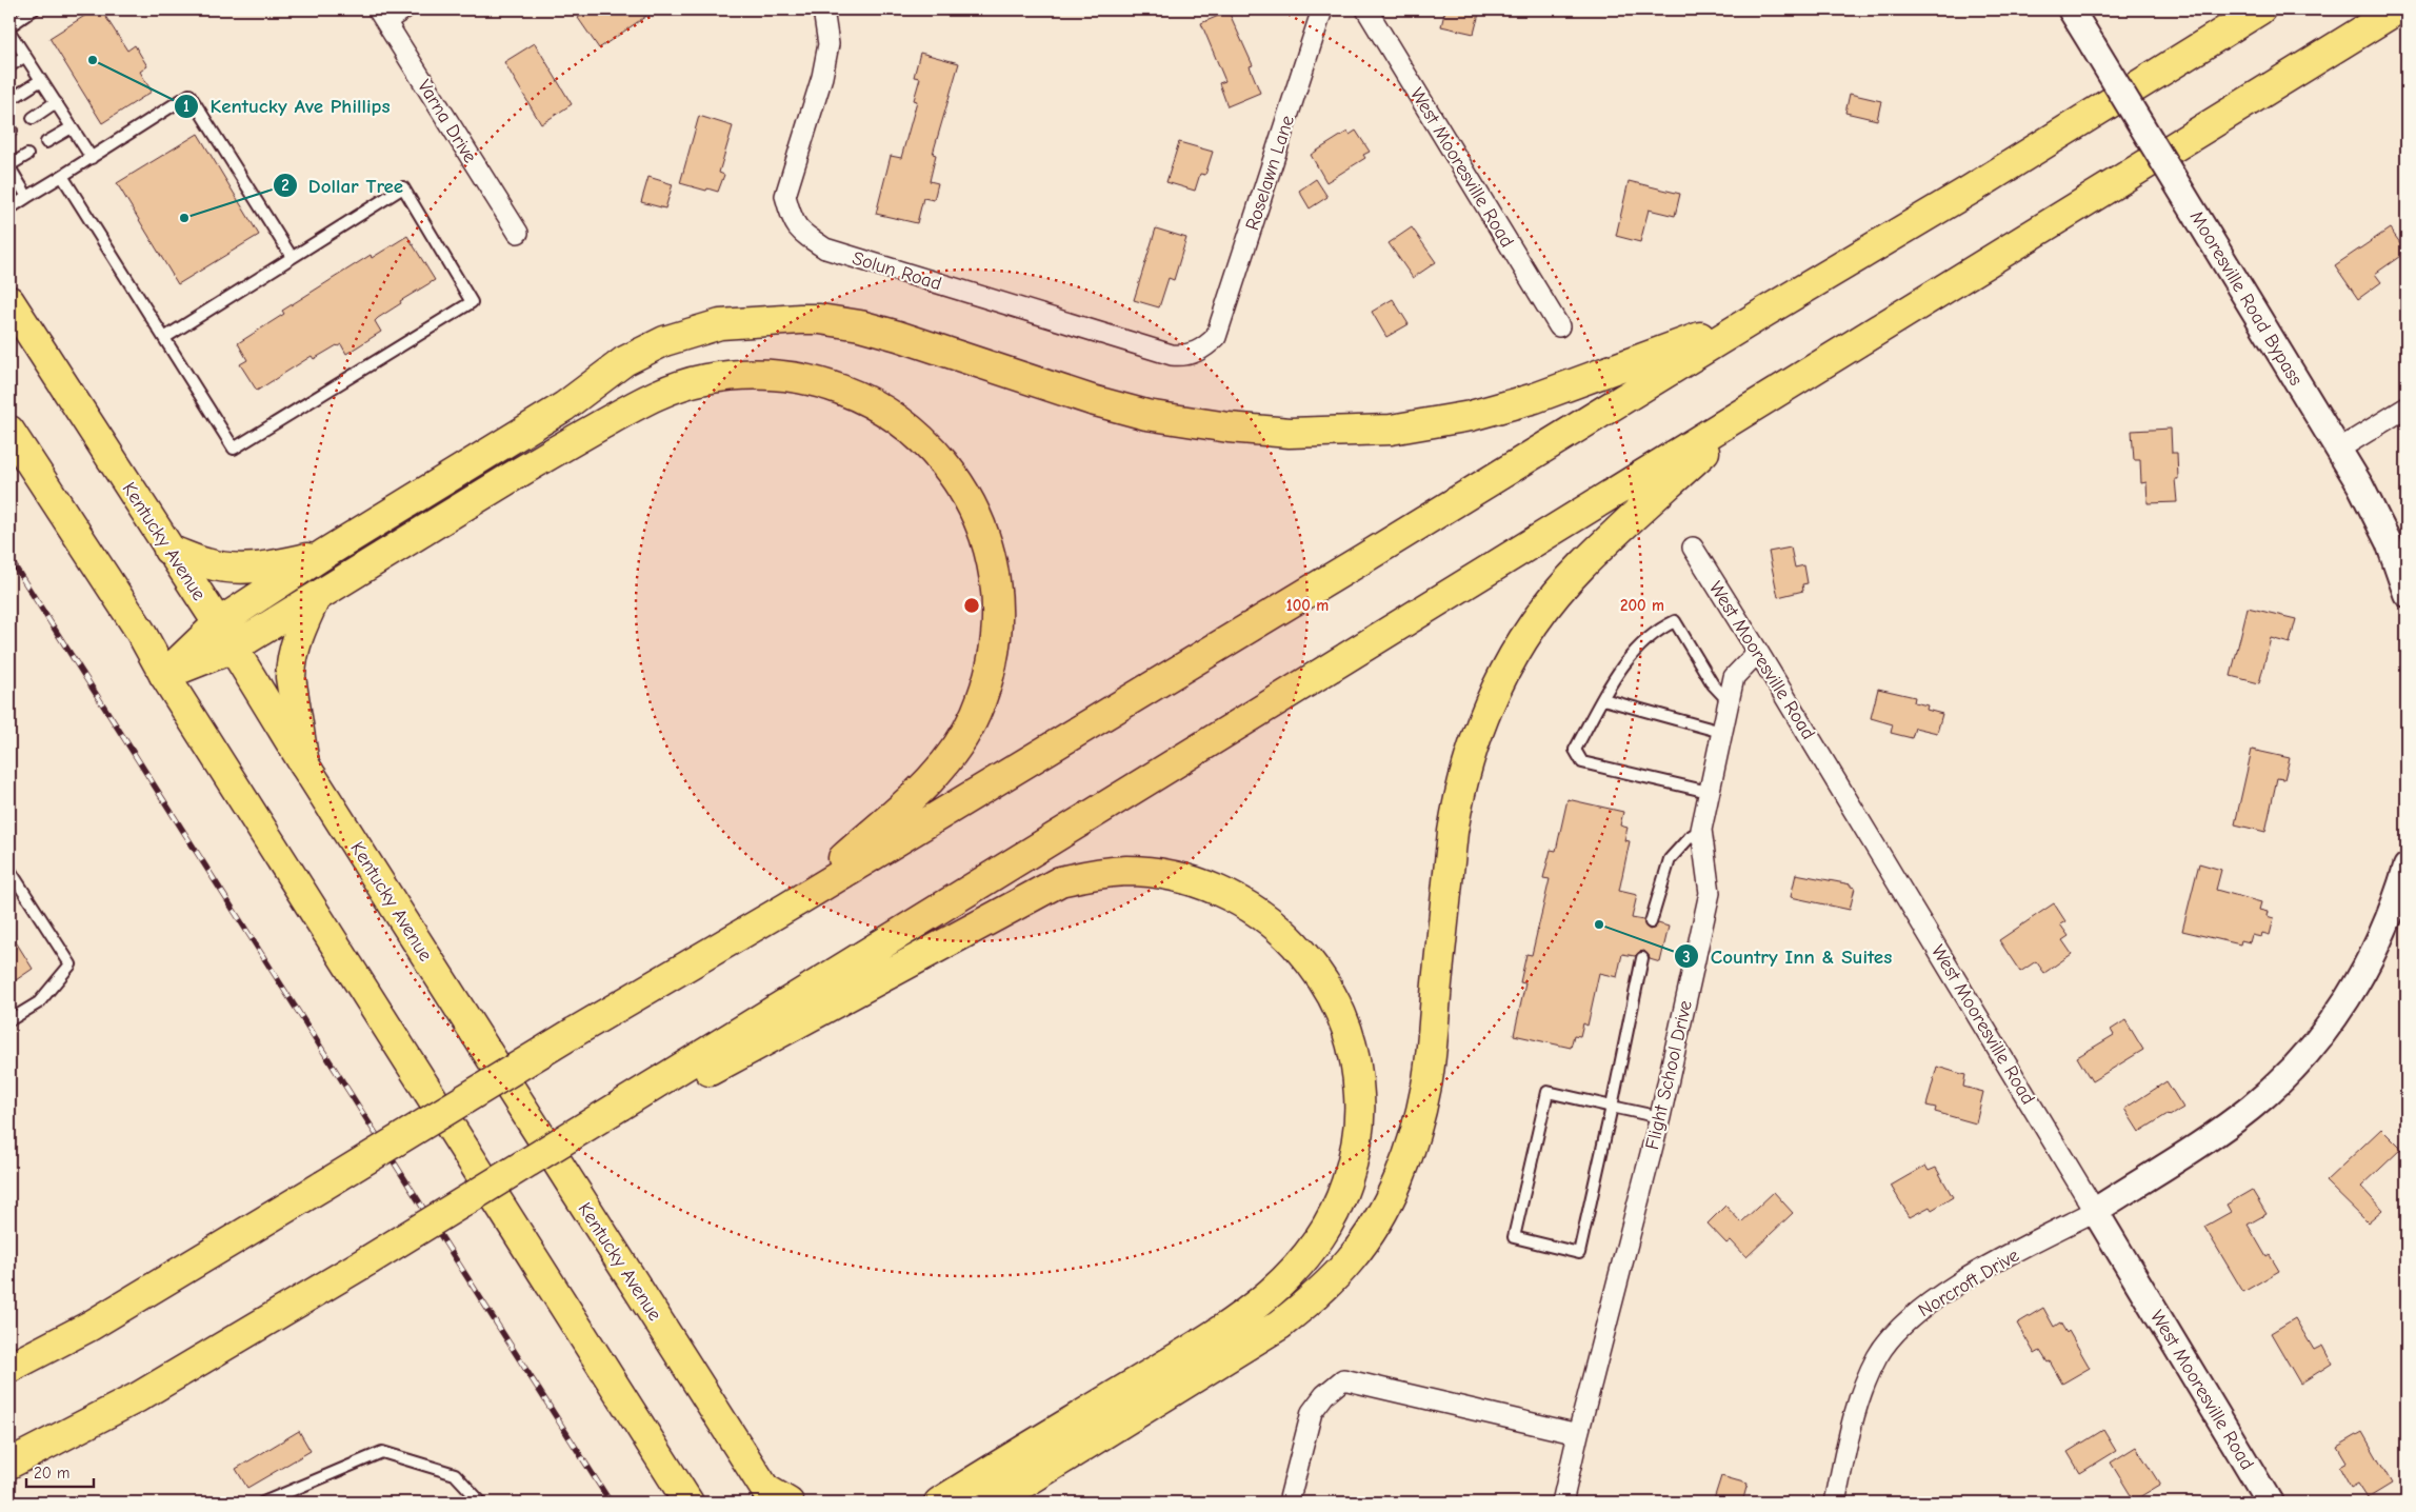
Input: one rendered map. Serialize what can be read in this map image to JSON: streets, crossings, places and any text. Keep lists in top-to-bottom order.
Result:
{
  "streets": {
    "main road": ["Kentucky Avenue"],
    "street": [
      "Varna Drive",
      "West Mooresville Road",
      "Roselawn Lane",
      "Solun Road",
      "Mooresville Road Bypass",
      "Flight School Drive",
      "Norcroft Drive"
    ]
  },
  "crossings": [
    ["West Mooresville Road", "Flight School Drive"],
    ["West Mooresville Road", "Norcroft Drive"],
    ["Roselawn Lane", "Solun Road"]
  ],
  "places": ["Kentucky Ave Phillips", "Dollar Tree", "Country Inn & Suites"],
  "scale_bar": "20 m",
  "rings": ["100 m", "200 m"]
}
